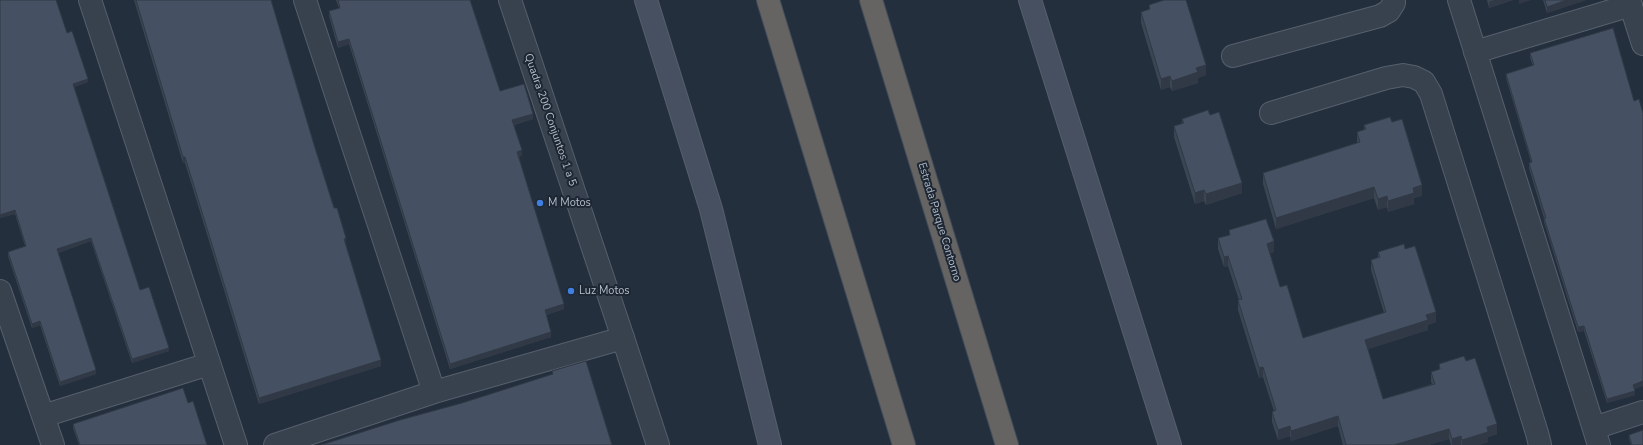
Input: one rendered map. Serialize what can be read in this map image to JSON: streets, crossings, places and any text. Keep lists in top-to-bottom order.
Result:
{
  "streets": {
    "highway": ["Estrada Parque Contorno"],
    "street": ["Quadra 200 Conjuntos 1 a 5"]
  },
  "places": ["M Motos", "Luz Motos"]
}
